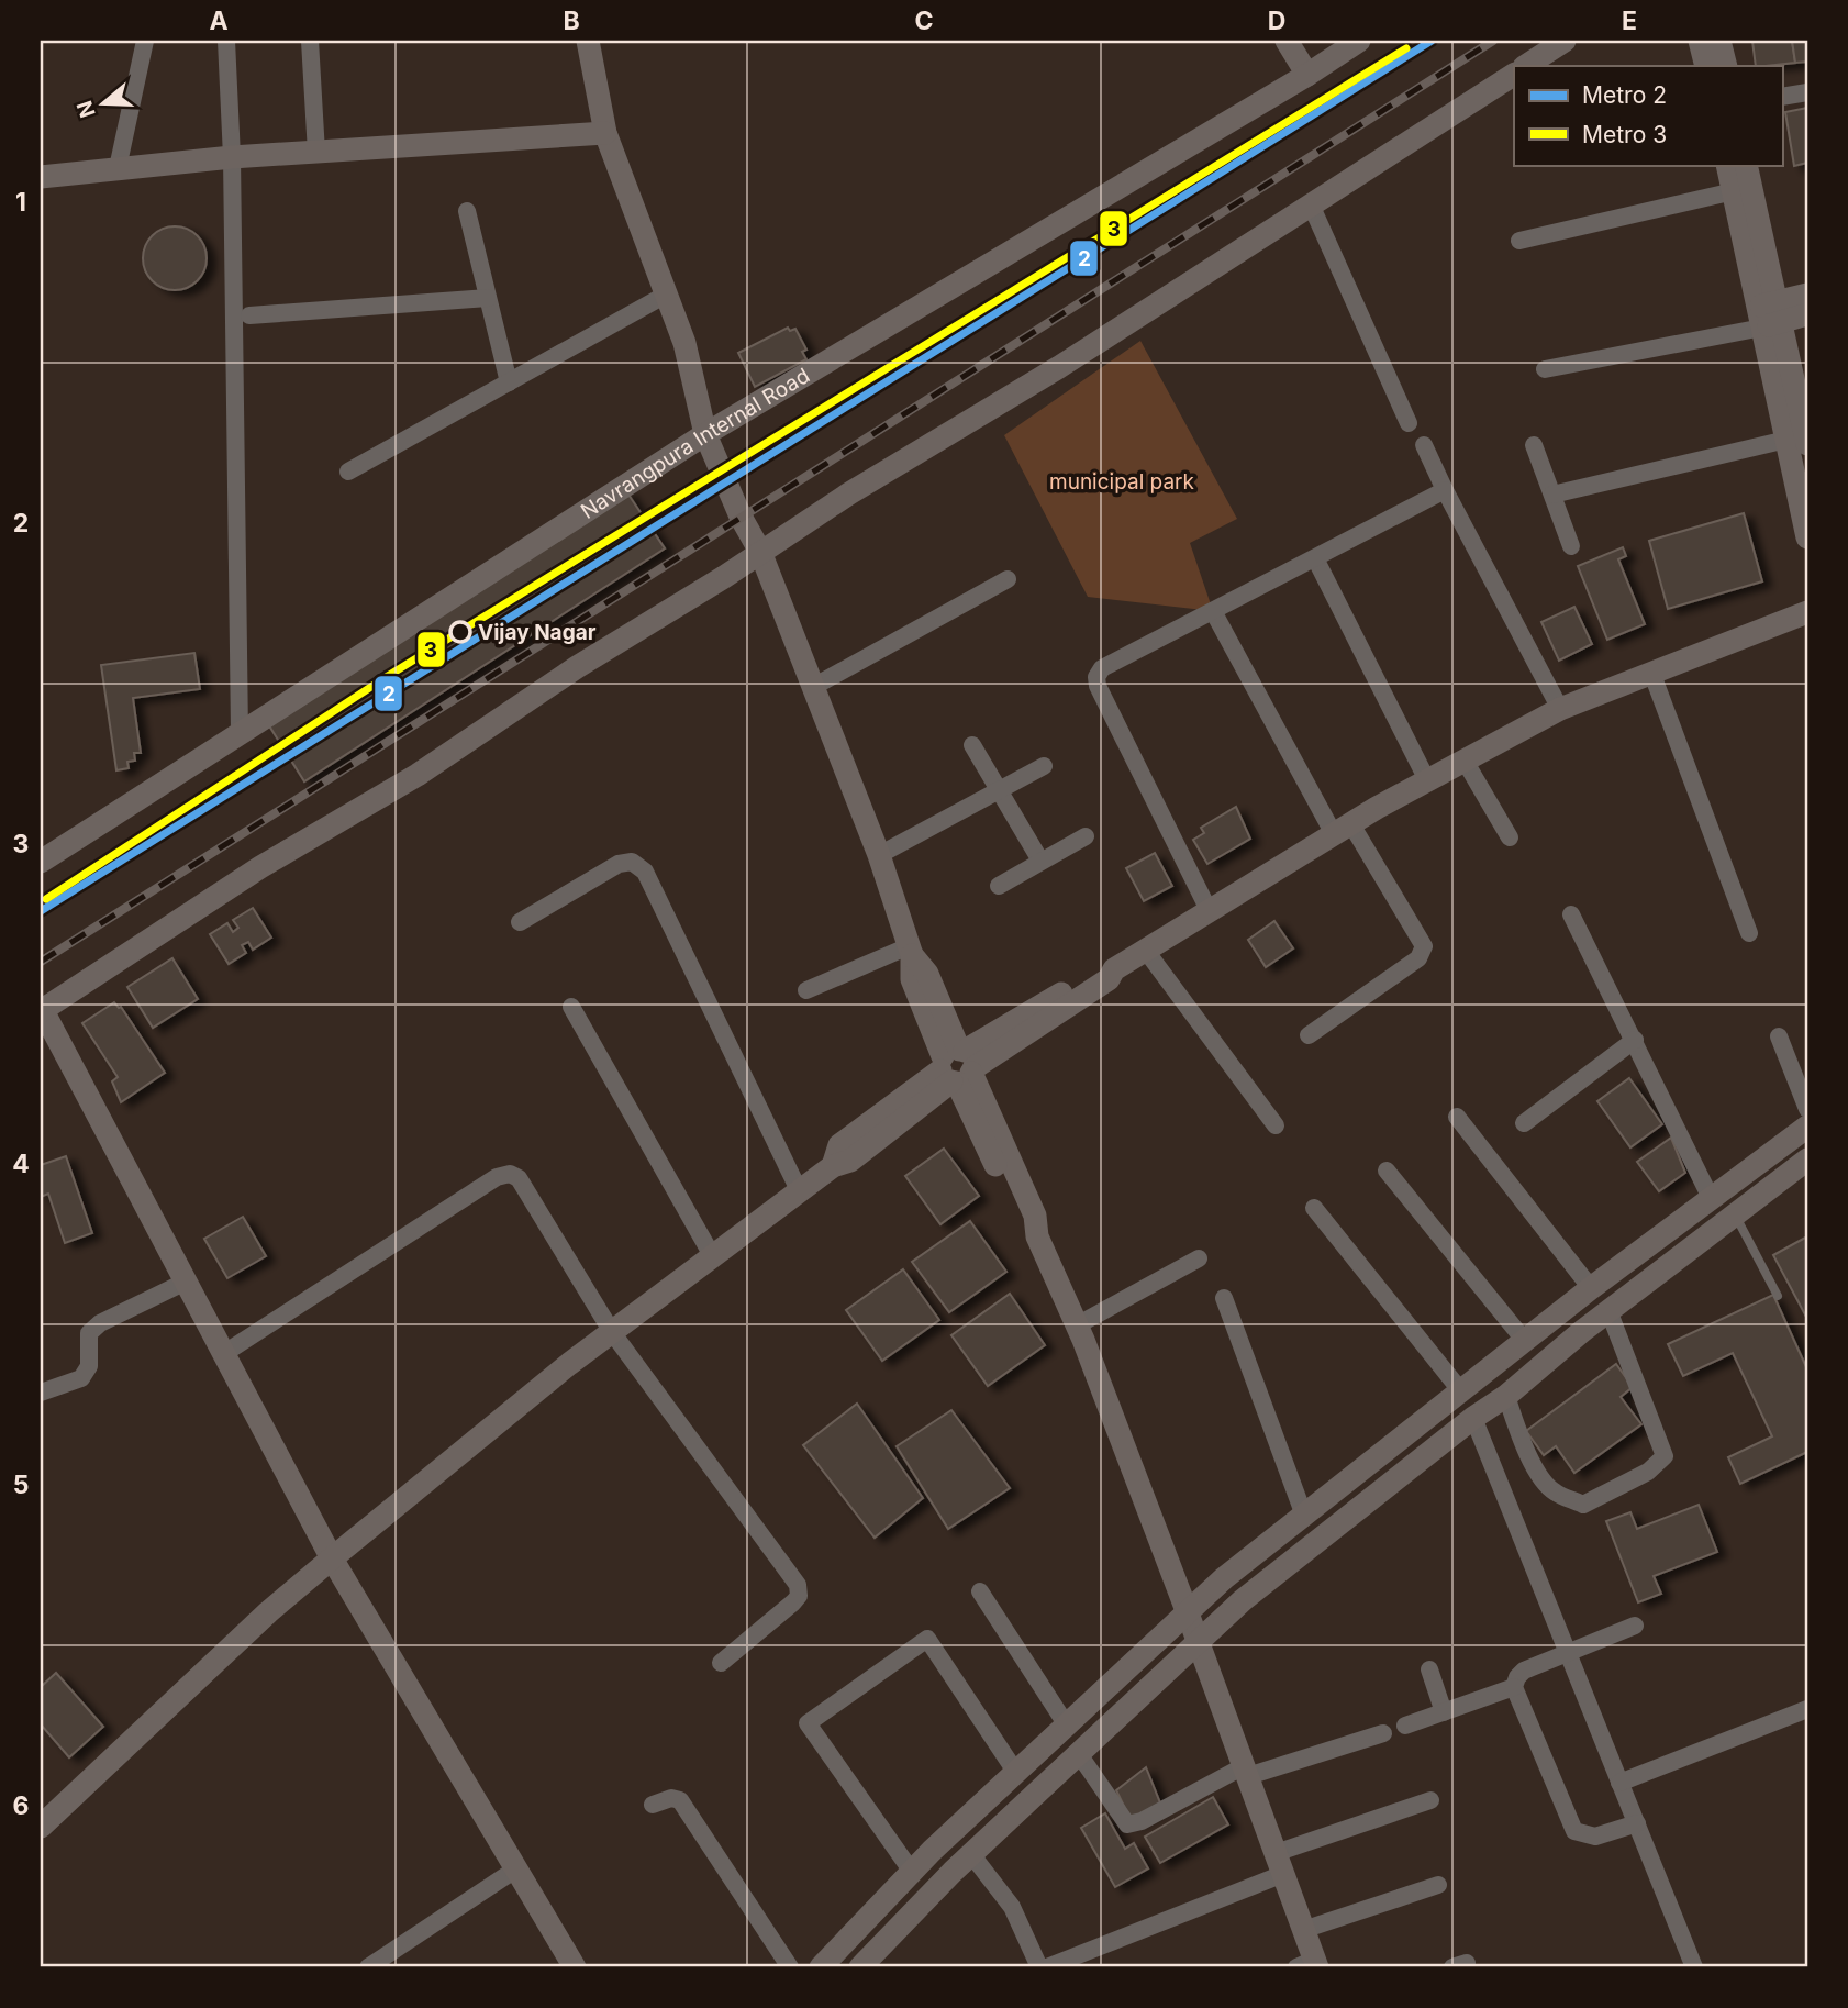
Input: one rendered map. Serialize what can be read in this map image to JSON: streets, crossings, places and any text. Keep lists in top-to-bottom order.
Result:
{
  "streets": {
    "street": ["Navrangpura Internal Road"]
  },
  "parks": ["municipal park"],
  "places": ["Vijay Nagar"],
  "lines": ["metro line 2", "metro line 3"],
  "legend": ["Metro 2", "Metro 3"],
  "north": "left",
  "grid": {
    "columns": [
      "A",
      "B",
      "C",
      "D",
      "E"
    ],
    "rows": [
      "1",
      "2",
      "3",
      "4",
      "5",
      "6"
    ]
  }
}
